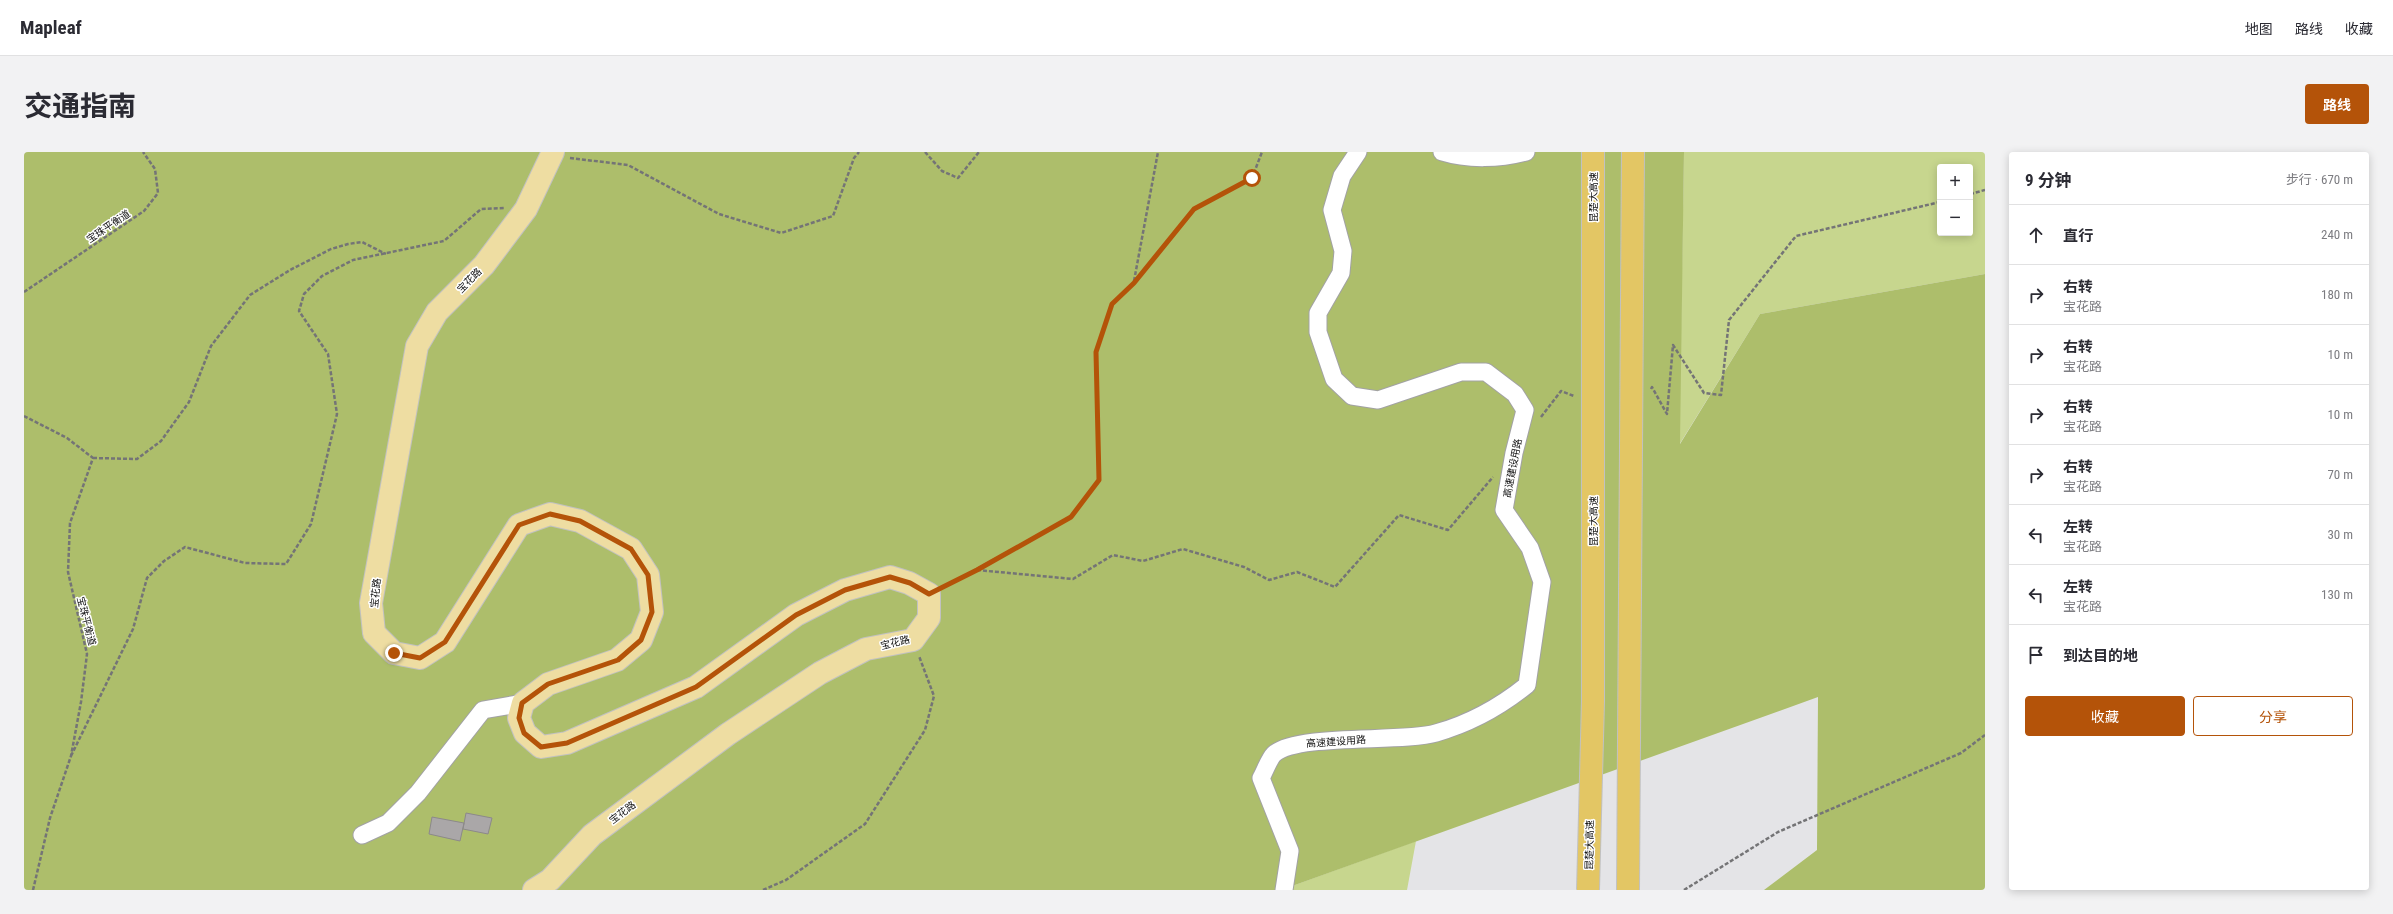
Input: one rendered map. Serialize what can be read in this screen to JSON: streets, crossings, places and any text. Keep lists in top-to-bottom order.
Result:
{
  "streets": {
    "highway": ["昆楚大高速"],
    "main road": ["宝花路"],
    "street": ["高速建设用路"],
    "path": ["宝珠平衡道"]
  },
  "page": {
    "header": "Mapleaf",
    "nav": ["地图", "路线", "收藏"],
    "title": "交通指南",
    "buttons": [
      "路线",
      ["收藏", "分享"]
    ],
    "heading": ["9 分钟", "步行 · 670 m"],
    "map_buttons": ["+", "−"],
    "list": [
      ["直行", "240 m"],
      ["右转", "宝花路", "180 m"],
      ["右转", "宝花路", "10 m"],
      ["右转", "宝花路", "10 m"],
      ["右转", "宝花路", "70 m"],
      ["左转", "宝花路", "30 m"],
      ["左转", "宝花路", "130 m"],
      "到达目的地"
    ]
  }
}
